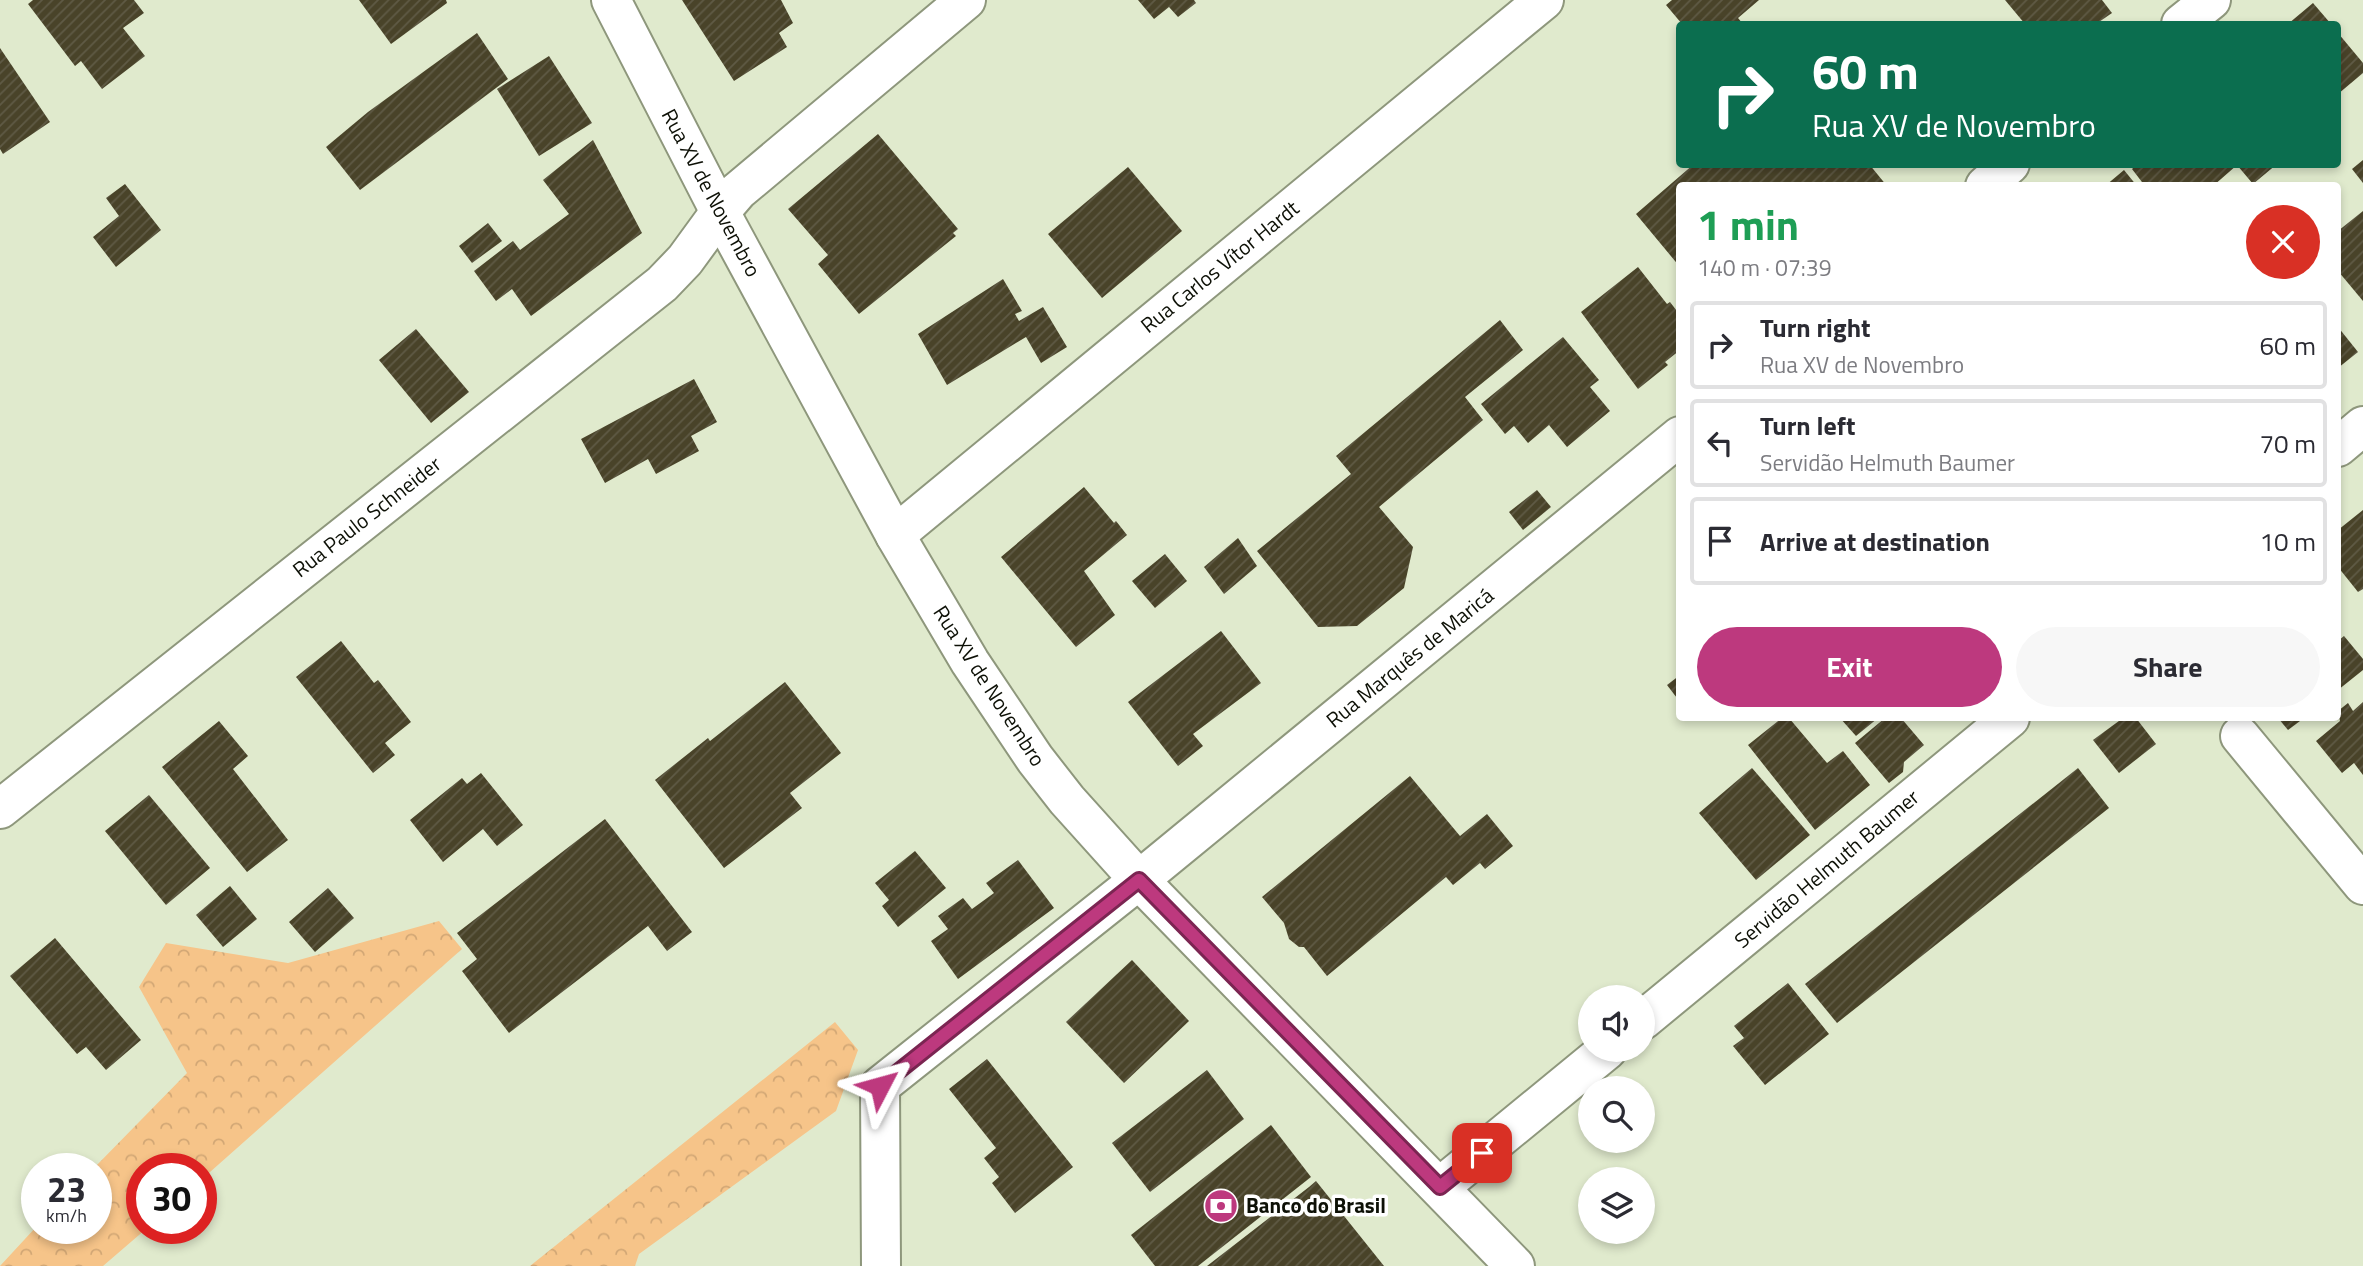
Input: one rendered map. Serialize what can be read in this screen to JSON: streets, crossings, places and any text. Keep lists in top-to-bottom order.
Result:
{
  "streets": {
    "street": [
      "Rua XV de Novembro",
      "Rua Carlos Vítor Hardt",
      "Rua Paulo Schneider",
      "Rua Marquês de Maricá",
      "Servidão Helmuth Baumer"
    ]
  },
  "crossings": [
    ["Rua XV de Novembro", "Rua Carlos Vítor Hardt"],
    ["Rua XV de Novembro", "Rua Paulo Schneider"],
    ["Rua XV de Novembro", "Rua Marquês de Maricá"]
  ],
  "places": {
    "bank": ["Banco do Brasil"]
  },
  "page": {
    "turn": ["60 m", "Rua XV de Novembro"],
    "heading": ["1 min", "140 m · 07:39"],
    "list": [
      {
        "name": "Turn right",
        "note": "Rua XV de Novembro",
        "value": "60 m"
      },
      {
        "name": "Turn left",
        "note": "Servidão Helmuth Baumer",
        "value": "70 m"
      },
      {
        "name": "Arrive at destination",
        "value": "10 m"
      }
    ],
    "buttons": ["Exit", "Share"],
    "speed": "23 km/h",
    "limit": "30"
  }
}
